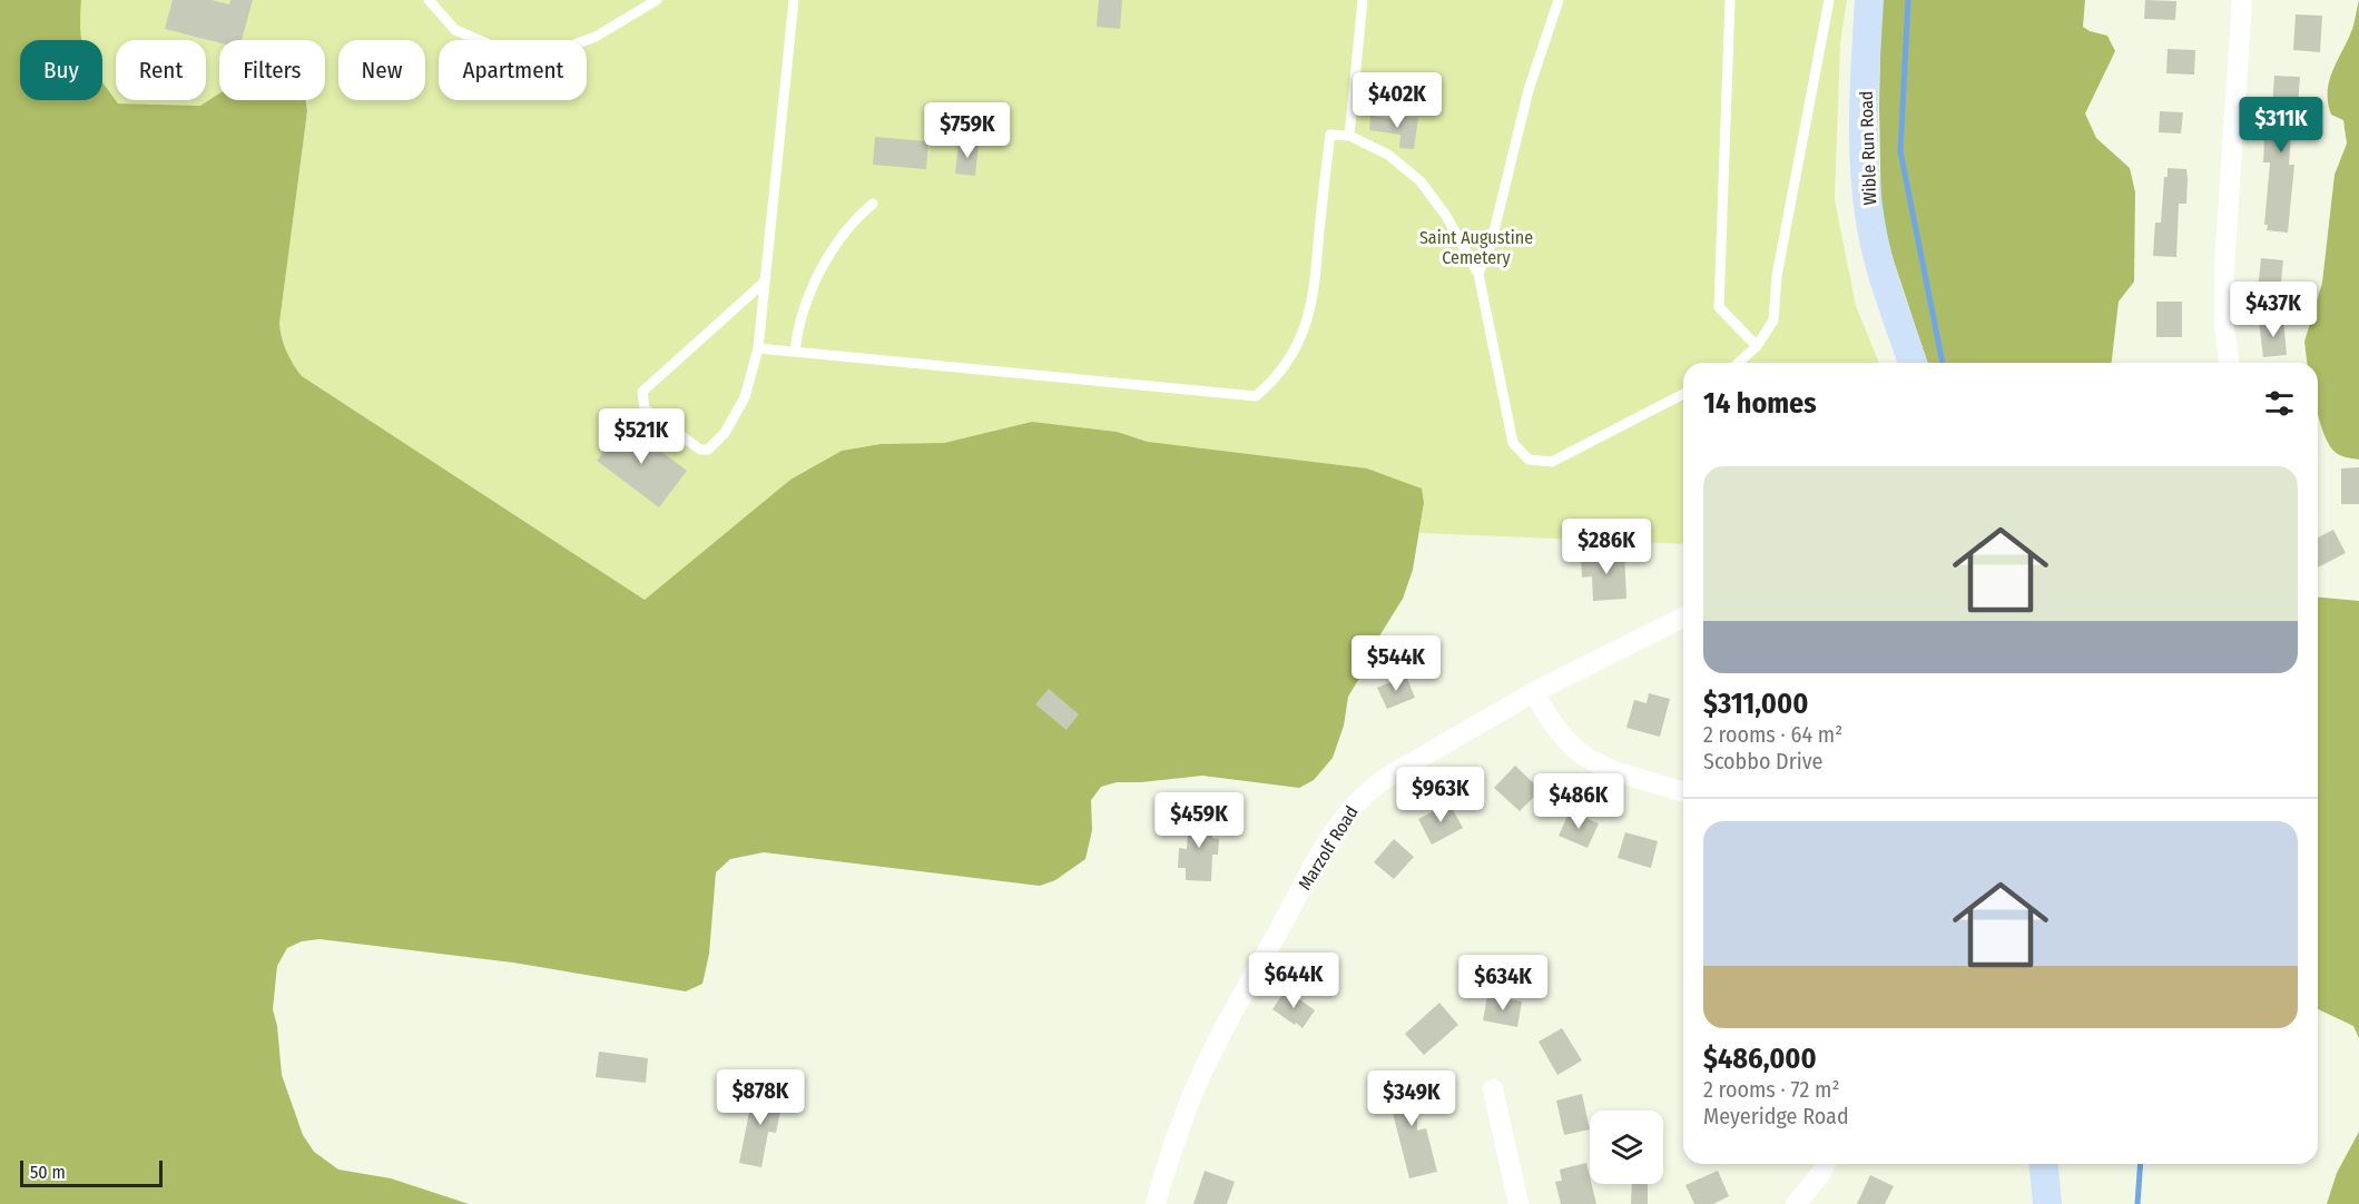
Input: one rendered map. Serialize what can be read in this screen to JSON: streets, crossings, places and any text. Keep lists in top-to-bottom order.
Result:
{
  "streets": {
    "street": ["Wible Run Road", "Marzolf Road"]
  },
  "parks": ["Saint Augustine Cemetery"],
  "scale_bar": "50 m",
  "page": {
    "chip": [
      "Buy",
      "Rent",
      "Filters",
      "New",
      "Apartment"
    ],
    "price": [
      "$402K",
      "$311K",
      "$759K",
      "$437K",
      "$521K",
      "$286K",
      "$544K",
      "$963K",
      "$486K",
      "$459K",
      "$644K",
      "$634K",
      "$878K",
      "$349K"
    ],
    "heading": "14 homes",
    "list": [
      {
        "name": "$311,000",
        "note": "2 rooms · 64 m² · Scobbo Drive"
      },
      {
        "name": "$486,000",
        "note": "2 rooms · 72 m² · Meyeridge Road"
      }
    ],
    "scale": "50 m"
  }
}
